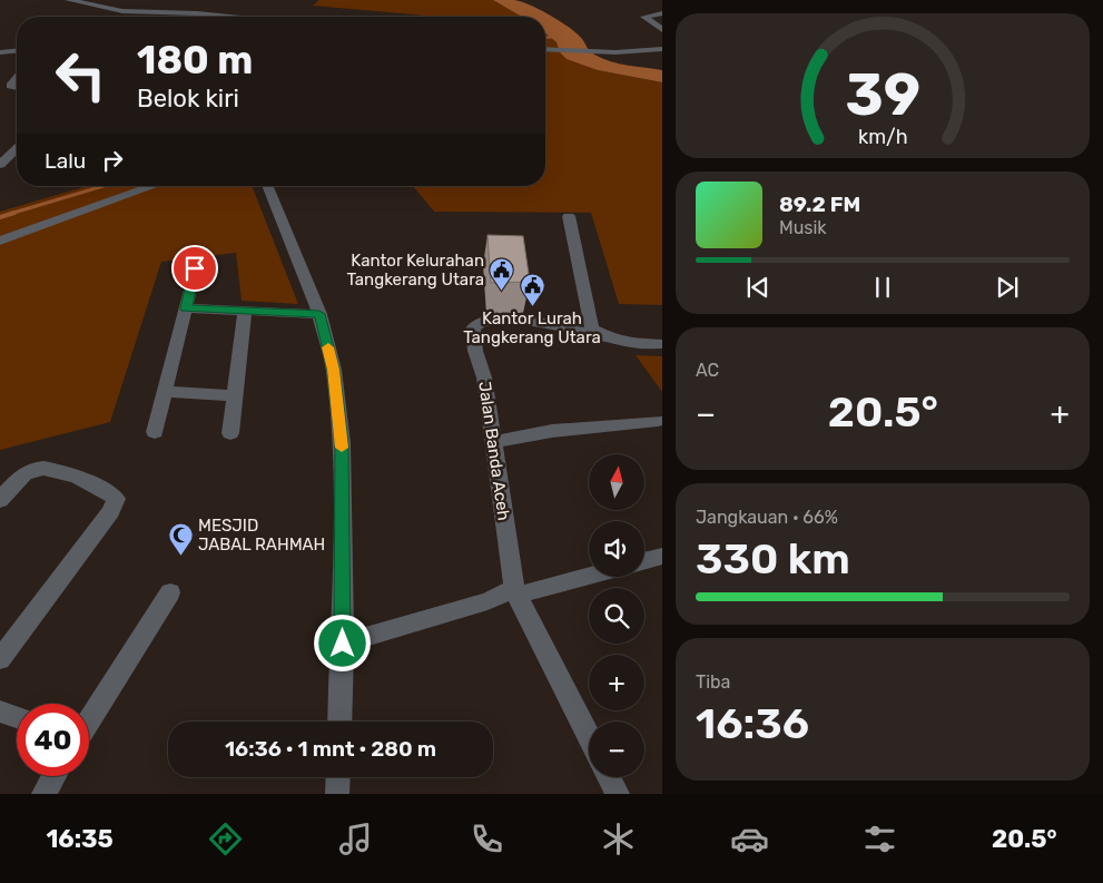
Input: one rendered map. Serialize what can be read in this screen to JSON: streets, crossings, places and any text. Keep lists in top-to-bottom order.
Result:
{
  "streets": {
    "street": ["Jalan Banda Aceh"]
  },
  "places": {
    "public building": ["Kantor Kelurahan Tangkerang Utara", "Kantor Lurah Tangkerang Utara"],
    "mosque": ["MESJID JABAL RAHMAH"]
  },
  "north": "top",
  "page": {
    "turn": ["180 m", "Belok kiri"],
    "then": "Lalu",
    "song": ["89.2 FM", "Musik"],
    "tile": [
      "AC",
      ["Jangkauan · 66%", "330 km"],
      ["Tiba", "16:36"]
    ],
    "heat": ["−", "20.5°", "+"],
    "map_buttons": ["+", "−"],
    "limit": "40",
    "trip": "16:36 · 1 mnt · 280 m",
    "tabs": ["16:35", "20.5°"],
    "gauge": ["39", "km/h"]
  }
}
